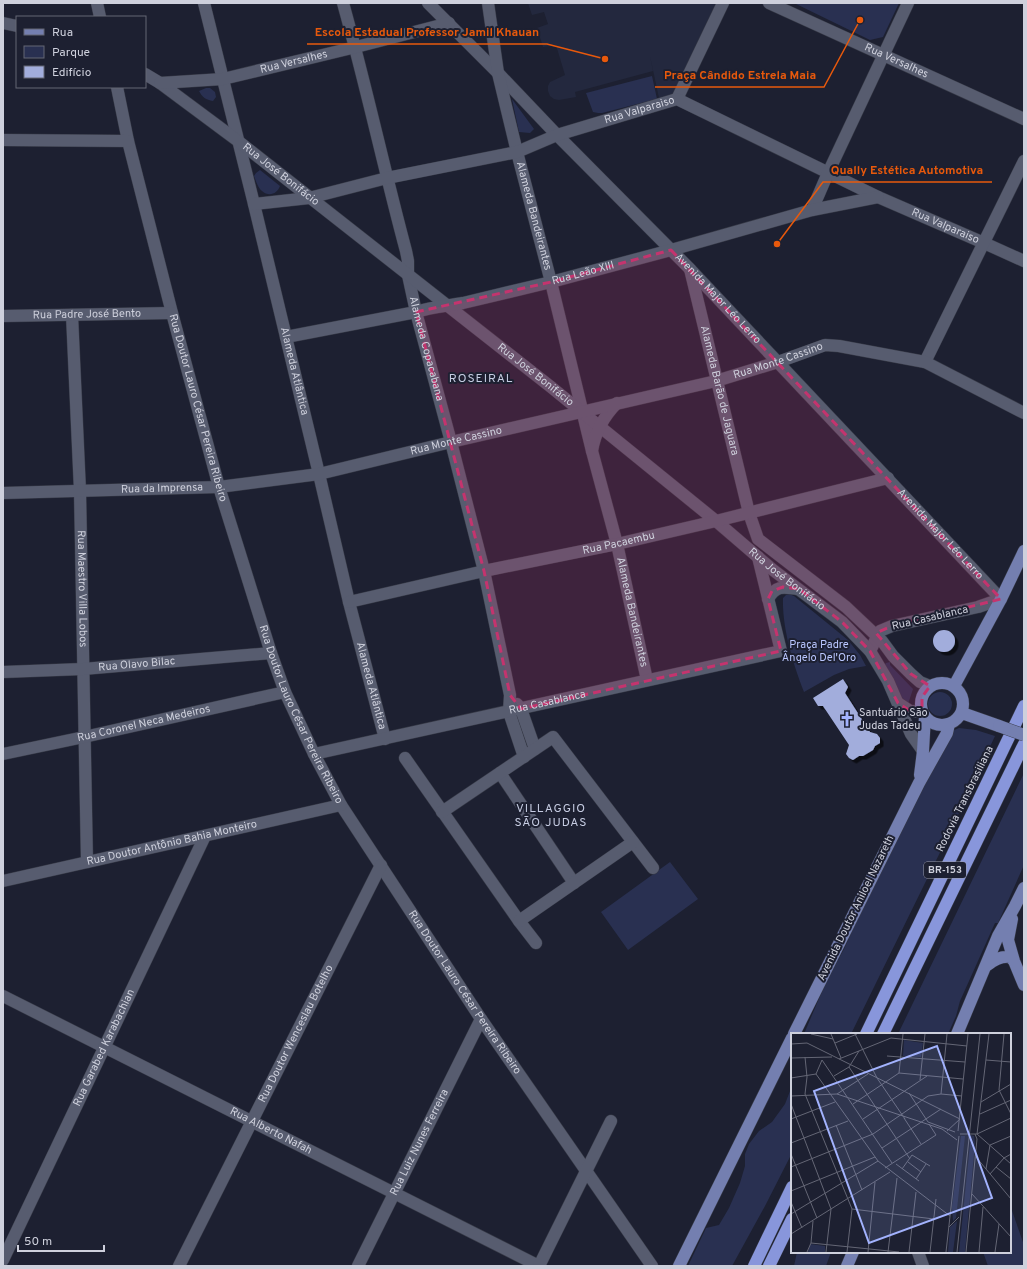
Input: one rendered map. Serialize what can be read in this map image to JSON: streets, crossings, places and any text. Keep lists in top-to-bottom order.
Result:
{
  "streets": {
    "highway": ["Rodovia Transbrasiliana", "BR-153"],
    "main road": ["Avenida Doutor Aniloel Nazareth"],
    "street": [
      "Rua Versalhes",
      "Rua Valparaiso",
      "Rua José Bonifácio",
      "Alameda Bandeirantes",
      "Rua Leão XIII",
      "Avenida Major Léo Lerro",
      "Rua Padre José Bento",
      "Alameda Copacabana",
      "Rua Monte Cassino",
      "Alameda Atlântica",
      "Alameda Barão de Jaguara",
      "Rua Doutor Lauro César Pereira Ribeiro",
      "Rua da Imprensa",
      "Rua Pacaembu",
      "Rua Maestro Villa Lobos",
      "Rua Casablanca",
      "Rua Olavo Bilac",
      "Rua Coronel Neca Medeiros",
      "Rua Doutor Antônio Bahia Monteiro",
      "Rua Doutor Wenceslau Botelho",
      "Rua Garabed Karabachian",
      "Rua Alberto Nafah",
      "Rua Luiz Nunes Ferreira"
    ]
  },
  "crossings": [
    ["Rua Versalhes", "Rua José Bonifácio"],
    ["Rua Versalhes", "Avenida Major Léo Lerro"],
    ["Rua Versalhes", "Alameda Copacabana"],
    ["Rua Versalhes", "Alameda Atlântica"],
    ["Rua Valparaiso", "Rua José Bonifácio"],
    ["Rua Valparaiso", "Alameda Bandeirantes"],
    ["Rua Valparaiso", "Rua Leão XIII"],
    ["Rua Valparaiso", "Avenida Major Léo Lerro"],
    ["Rua Valparaiso", "Alameda Copacabana"],
    ["Rua Valparaiso", "Alameda Atlântica"],
    ["Rua José Bonifácio", "Alameda Bandeirantes"],
    ["Rua José Bonifácio", "Rua Leão XIII"],
    ["Rua José Bonifácio", "Alameda Copacabana"],
    ["Rua José Bonifácio", "Rua Monte Cassino"],
    ["Rua José Bonifácio", "Alameda Atlântica"],
    ["Rua José Bonifácio", "Alameda Barão de Jaguara"],
    ["Rua José Bonifácio", "Rua Pacaembu"],
    ["Rua José Bonifácio", "Rua Casablanca"],
    ["Rua José Bonifácio", "Avenida Doutor Aniloel Nazareth"],
    ["Alameda Bandeirantes", "Rua Leão XIII"],
    ["Alameda Bandeirantes", "Avenida Major Léo Lerro"],
    ["Alameda Bandeirantes", "Rua Monte Cassino"],
    ["Alameda Bandeirantes", "Rua Pacaembu"],
    ["Alameda Bandeirantes", "Rua Casablanca"],
    ["Rua Leão XIII", "Avenida Major Léo Lerro"],
    ["Rua Leão XIII", "Alameda Copacabana"],
    ["Rua Leão XIII", "Alameda Atlântica"],
    ["Avenida Major Léo Lerro", "Rua Monte Cassino"],
    ["Avenida Major Léo Lerro", "Alameda Barão de Jaguara"],
    ["Avenida Major Léo Lerro", "Rua Pacaembu"],
    ["Avenida Major Léo Lerro", "Rua Casablanca"],
    ["Rua Padre José Bento", "Rua Doutor Lauro César Pereira Ribeiro"],
    ["Rua Padre José Bento", "Rua Maestro Villa Lobos"],
    ["Alameda Copacabana", "Rua Monte Cassino"],
    ["Alameda Copacabana", "Rua Pacaembu"],
    ["Alameda Copacabana", "Rua Casablanca"],
    ["Rua Monte Cassino", "Alameda Atlântica"],
    ["Rua Monte Cassino", "Alameda Barão de Jaguara"],
    ["Rua Monte Cassino", "Rua da Imprensa"],
    ["Alameda Atlântica", "Rua da Imprensa"],
    ["Alameda Atlântica", "Rua Pacaembu"],
    ["Alameda Atlântica", "Rua Casablanca"],
    ["Alameda Barão de Jaguara", "Rua Pacaembu"],
    ["Rua Doutor Lauro César Pereira Ribeiro", "Rua da Imprensa"],
    ["Rua Doutor Lauro César Pereira Ribeiro", "Rua Casablanca"],
    ["Rua Doutor Lauro César Pereira Ribeiro", "Rua Olavo Bilac"],
    ["Rua Doutor Lauro César Pereira Ribeiro", "Rua Coronel Neca Medeiros"],
    ["Rua Doutor Lauro César Pereira Ribeiro", "Rua Doutor Antônio Bahia Monteiro"],
    ["Rua Doutor Lauro César Pereira Ribeiro", "Rua Doutor Wenceslau Botelho"],
    ["Rua Doutor Lauro César Pereira Ribeiro", "Rua Luiz Nunes Ferreira"],
    ["Rua da Imprensa", "Rua Maestro Villa Lobos"],
    ["Rua Maestro Villa Lobos", "Rua Olavo Bilac"],
    ["Rua Maestro Villa Lobos", "Rua Coronel Neca Medeiros"],
    ["Rua Maestro Villa Lobos", "Rua Doutor Antônio Bahia Monteiro"],
    ["Rua Doutor Antônio Bahia Monteiro", "Rua Garabed Karabachian"],
    ["Rua Doutor Wenceslau Botelho", "Rua Alberto Nafah"],
    ["Rua Garabed Karabachian", "Rua Alberto Nafah"],
    ["Rua Alberto Nafah", "Rua Luiz Nunes Ferreira"]
  ],
  "districts": ["ROSEIRAL", "VILLAGGIO SÃO JUDAS"],
  "parks": ["Praça Padre Ângelo Del'Oro"],
  "places": {
    "other": ["Praça Cândido Estrela Maia", "Escola Estadual Professor Jamil Khauan", "Qually Estética Automotiva"],
    "church": ["Santuário São Judas Tadeu"]
  },
  "legend": ["Rua", "Parque", "Edifício"],
  "scale_bar": "50 m"
}
